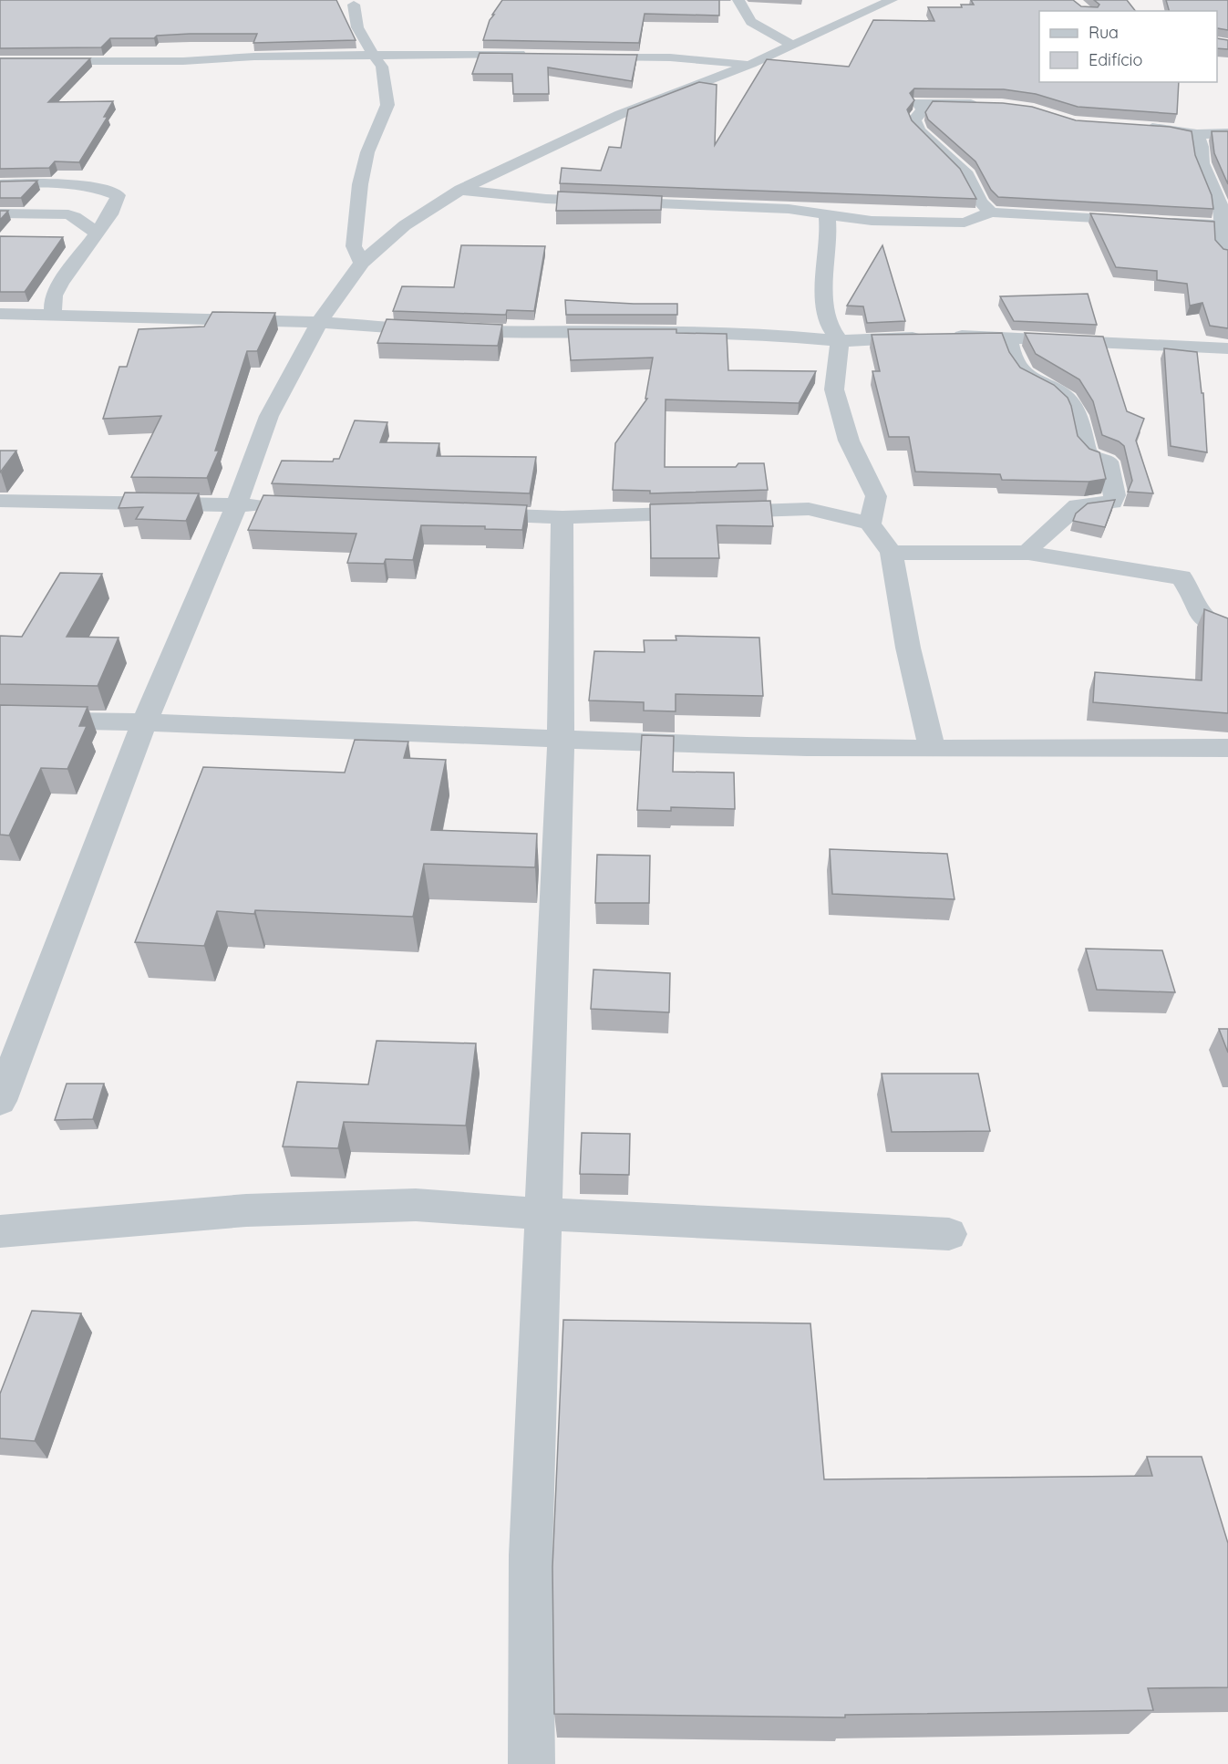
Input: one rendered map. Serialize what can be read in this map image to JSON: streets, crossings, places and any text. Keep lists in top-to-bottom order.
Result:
{
  "legend": ["Rua", "Edifício"]
}
